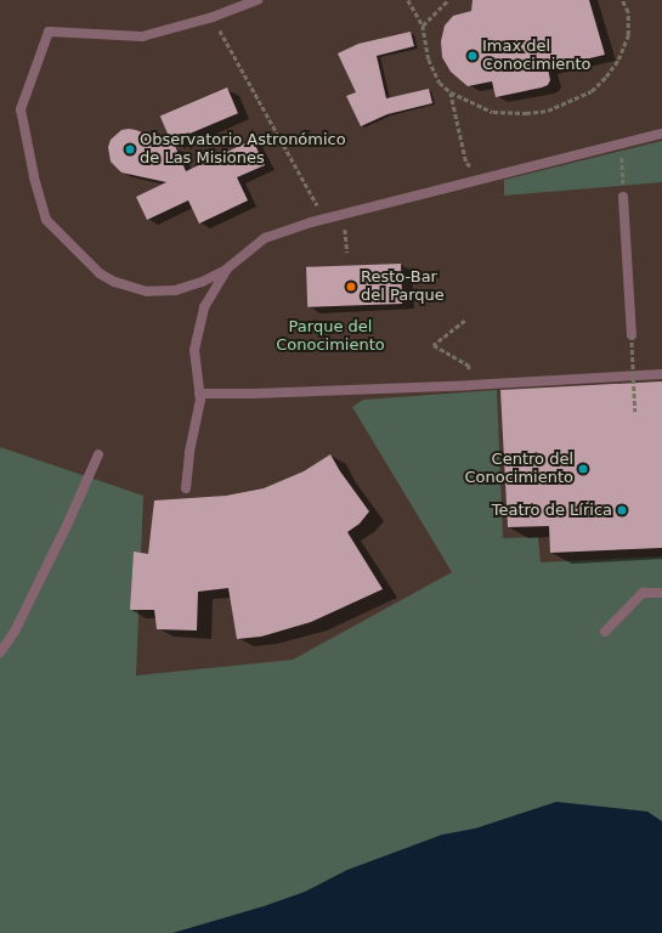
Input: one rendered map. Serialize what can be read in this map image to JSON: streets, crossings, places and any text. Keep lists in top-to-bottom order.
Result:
{
  "parks": ["Parque del Conocimiento"],
  "places": [
    "Imax del Conocimiento",
    "Observatorio Astronómico de Las Misiones",
    "Resto-Bar del Parque",
    "Centro del Conocimiento",
    "Teatro de Lírica"
  ]
}
